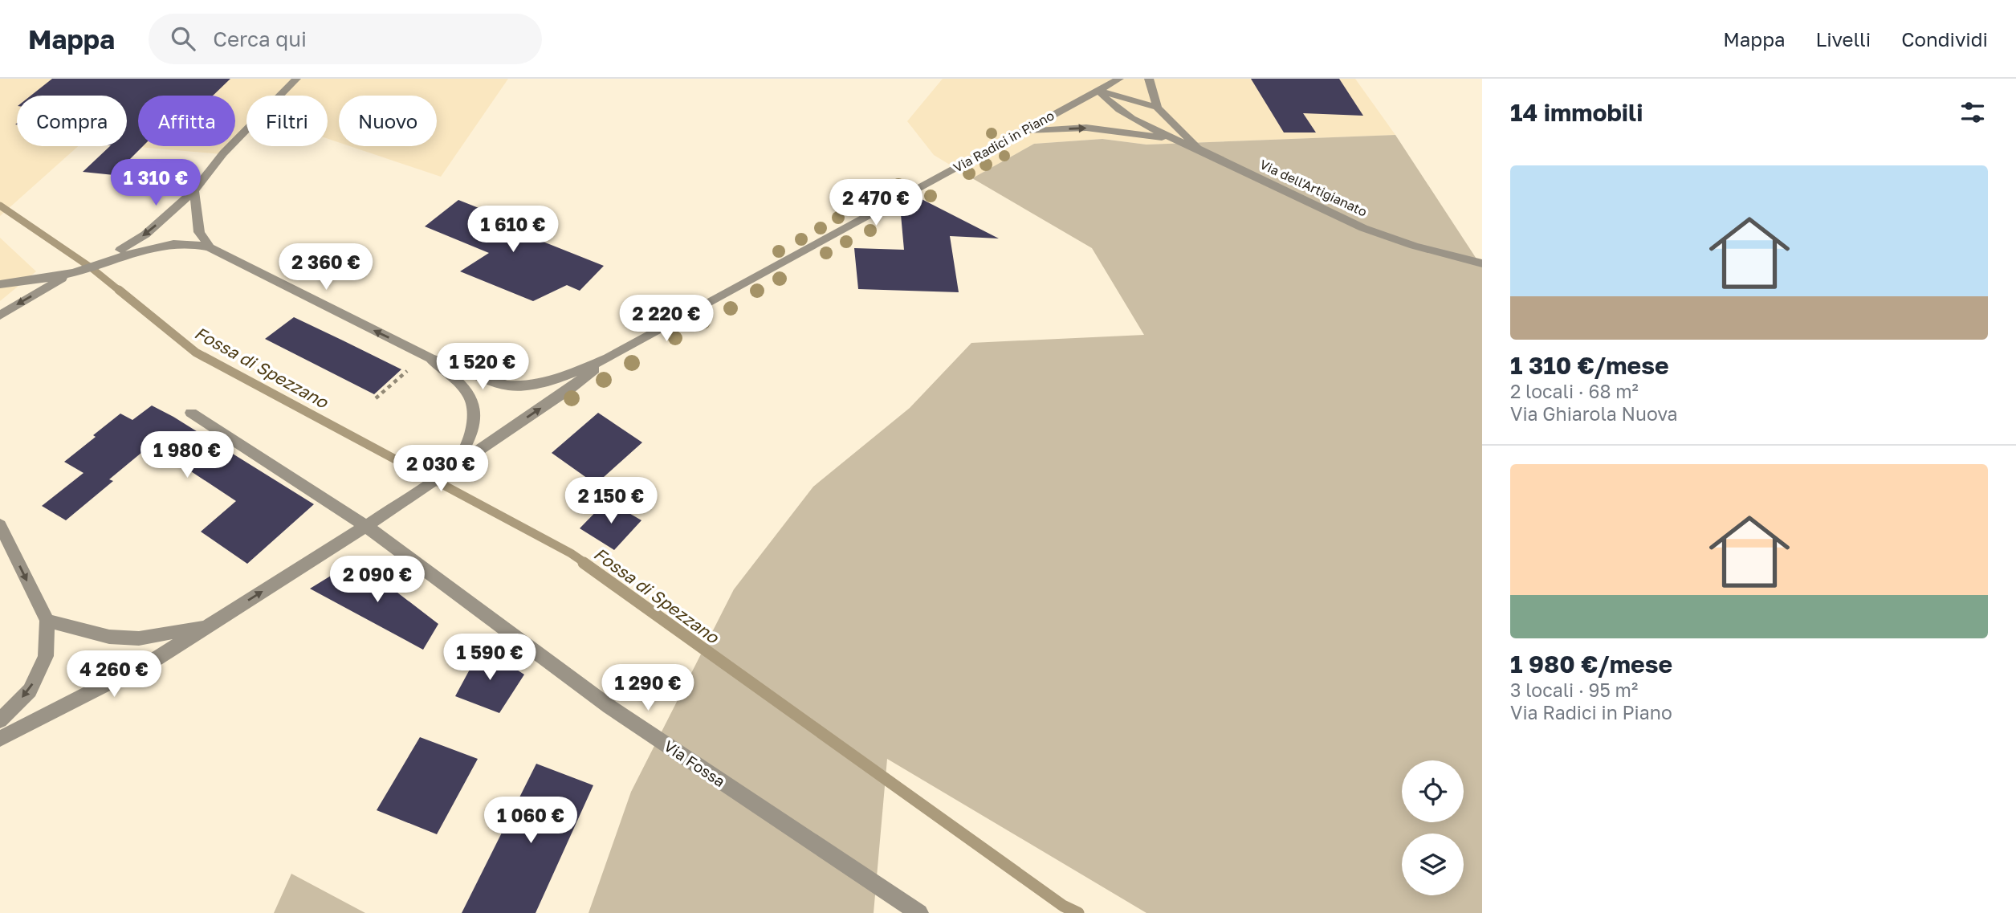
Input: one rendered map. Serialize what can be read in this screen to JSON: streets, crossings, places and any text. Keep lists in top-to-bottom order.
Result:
{
  "streets": {
    "street": ["Via Radici in Piano", "Via dell'Artigianato", "Via Fossa"]
  },
  "crossings": [
    ["Via Radici in Piano", "Via dell'Artigianato"]
  ],
  "water": ["Fossa di Spezzano"],
  "page": {
    "header": "Mappa",
    "search": "Cerca qui",
    "nav": ["Mappa", "Livelli", "Condividi"],
    "heading": "14 immobili",
    "chip": [
      "Compra",
      "Affitta",
      "Filtri",
      "Nuovo"
    ],
    "list": [
      {
        "name": "1 310 €/mese",
        "note": "2 locali · 68 m² · Via Ghiarola Nuova"
      },
      {
        "name": "1 980 €/mese",
        "note": "3 locali · 95 m² · Via Radici in Piano"
      }
    ],
    "price": [
      "1 310 €",
      "2 470 €",
      "1 610 €",
      "2 360 €",
      "2 220 €",
      "1 520 €",
      "1 980 €",
      "2 030 €",
      "2 150 €",
      "2 090 €",
      "1 590 €",
      "4 260 €",
      "1 290 €",
      "1 060 €"
    ]
  }
}
